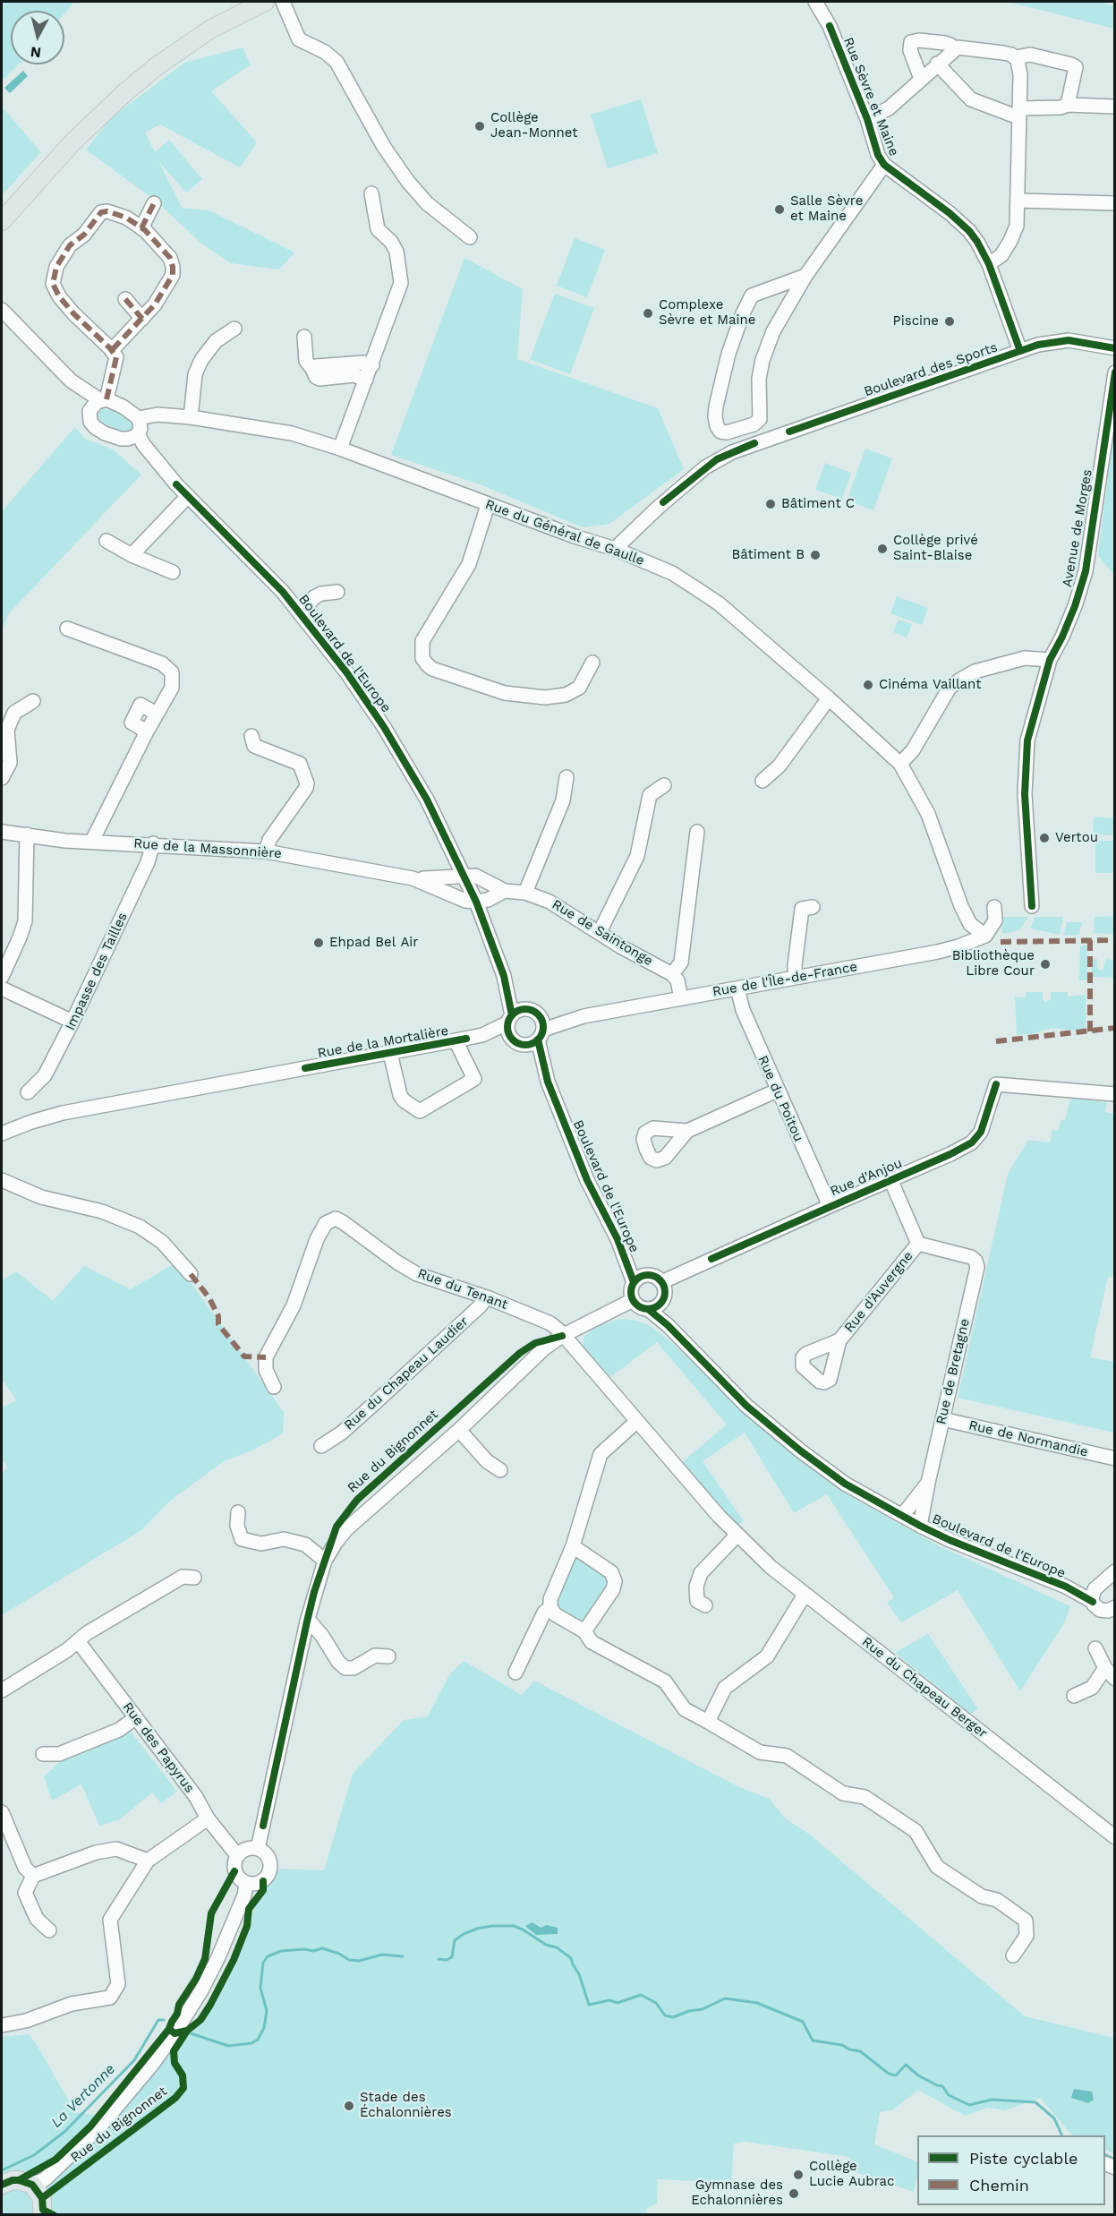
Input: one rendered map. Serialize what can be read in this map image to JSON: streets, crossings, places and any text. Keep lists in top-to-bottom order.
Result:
{
  "streets": {
    "street": [
      "Rue Sèvre et Maine",
      "Boulevard des Sports",
      "Avenue de Morges",
      "Rue du Général de Gaulle",
      "Boulevard de l'Europe",
      "Rue de la Massonnière",
      "Rue de Saintonge",
      "Impasse des Tailles",
      "Rue de l'Île-de-France",
      "Rue de la Mortalière",
      "Rue du Poitou",
      "Rue d'Anjou",
      "Rue du Tenant",
      "Rue d'Auvergne",
      "Rue de Bretagne",
      "Rue du Chapeau Laudier",
      "Rue de Normandie",
      "Rue du Bignonnet",
      "Rue du Chapeau Berger",
      "Rue des Papyrus"
    ]
  },
  "crossings": [
    ["Rue Sèvre et Maine", "Boulevard des Sports"],
    ["Boulevard des Sports", "Rue du Général de Gaulle"],
    ["Rue du Général de Gaulle", "Boulevard de l'Europe"],
    ["Rue du Général de Gaulle", "Rue de l'Île-de-France"],
    ["Boulevard de l'Europe", "Rue de la Massonnière"],
    ["Boulevard de l'Europe", "Rue de Saintonge"],
    ["Boulevard de l'Europe", "Rue de l'Île-de-France"],
    ["Boulevard de l'Europe", "Rue de la Mortalière"],
    ["Boulevard de l'Europe", "Rue d'Anjou"],
    ["Boulevard de l'Europe", "Rue de Bretagne"],
    ["Boulevard de l'Europe", "Rue du Bignonnet"],
    ["Rue de la Massonnière", "Rue de Saintonge"],
    ["Rue de la Massonnière", "Impasse des Tailles"],
    ["Rue de l'Île-de-France", "Rue de la Mortalière"],
    ["Rue de l'Île-de-France", "Rue du Poitou"],
    ["Rue du Poitou", "Rue d'Anjou"],
    ["Rue d'Anjou", "Rue du Bignonnet"],
    ["Rue du Tenant", "Rue du Chapeau Laudier"],
    ["Rue du Tenant", "Rue du Bignonnet"],
    ["Rue du Tenant", "Rue du Chapeau Berger"],
    ["Rue d'Auvergne", "Rue de Bretagne"],
    ["Rue de Bretagne", "Rue de Normandie"],
    ["Rue du Bignonnet", "Rue du Chapeau Berger"],
    ["Rue du Bignonnet", "Rue des Papyrus"]
  ],
  "water": ["La Vertonne"],
  "places": [
    "Collège Jean-Monnet",
    "Salle Sèvre et Maine",
    "Complexe Sèvre et Maine",
    "Piscine",
    "Bâtiment C",
    "Collège privé Saint-Blaise",
    "Bâtiment B",
    "Cinéma Vaillant",
    "Vertou",
    "Ehpad Bel Air",
    "Bibliothèque Libre Cour",
    "Stade des Échalonnières",
    "Collège Lucie Aubrac",
    "Gymnase des Echalonnières"
  ],
  "legend": ["Piste cyclable", "Chemin"],
  "north": "bottom"
}
